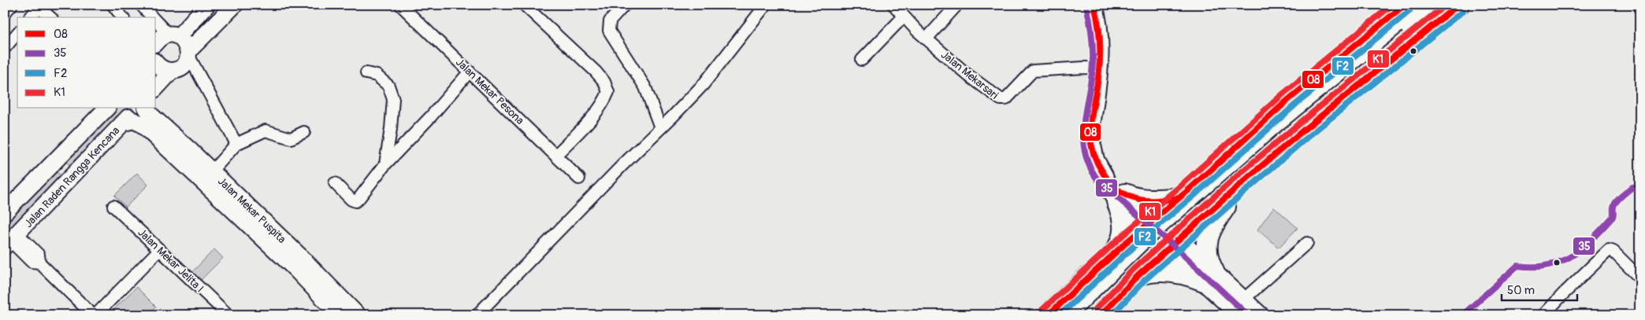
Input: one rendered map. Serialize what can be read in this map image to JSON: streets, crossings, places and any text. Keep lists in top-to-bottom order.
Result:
{
  "streets": {
    "street": [
      "Jalan Mekarsari",
      "Jalan Mekar Pesona",
      "Jalan Raden Rangga Kencana",
      "Jalan Mekar Puspita",
      "Jalan Mekar Jelita I"
    ]
  },
  "crossings": [
    ["Jalan Raden Rangga Kencana", "Jalan Mekar Puspita"]
  ],
  "lines": [
    "transit line 08",
    "transit line K1",
    "transit line 35",
    "transit line F2"
  ],
  "legend": [
    "08",
    "35",
    "F2",
    "K1"
  ],
  "scale_bar": "50 m"
}
